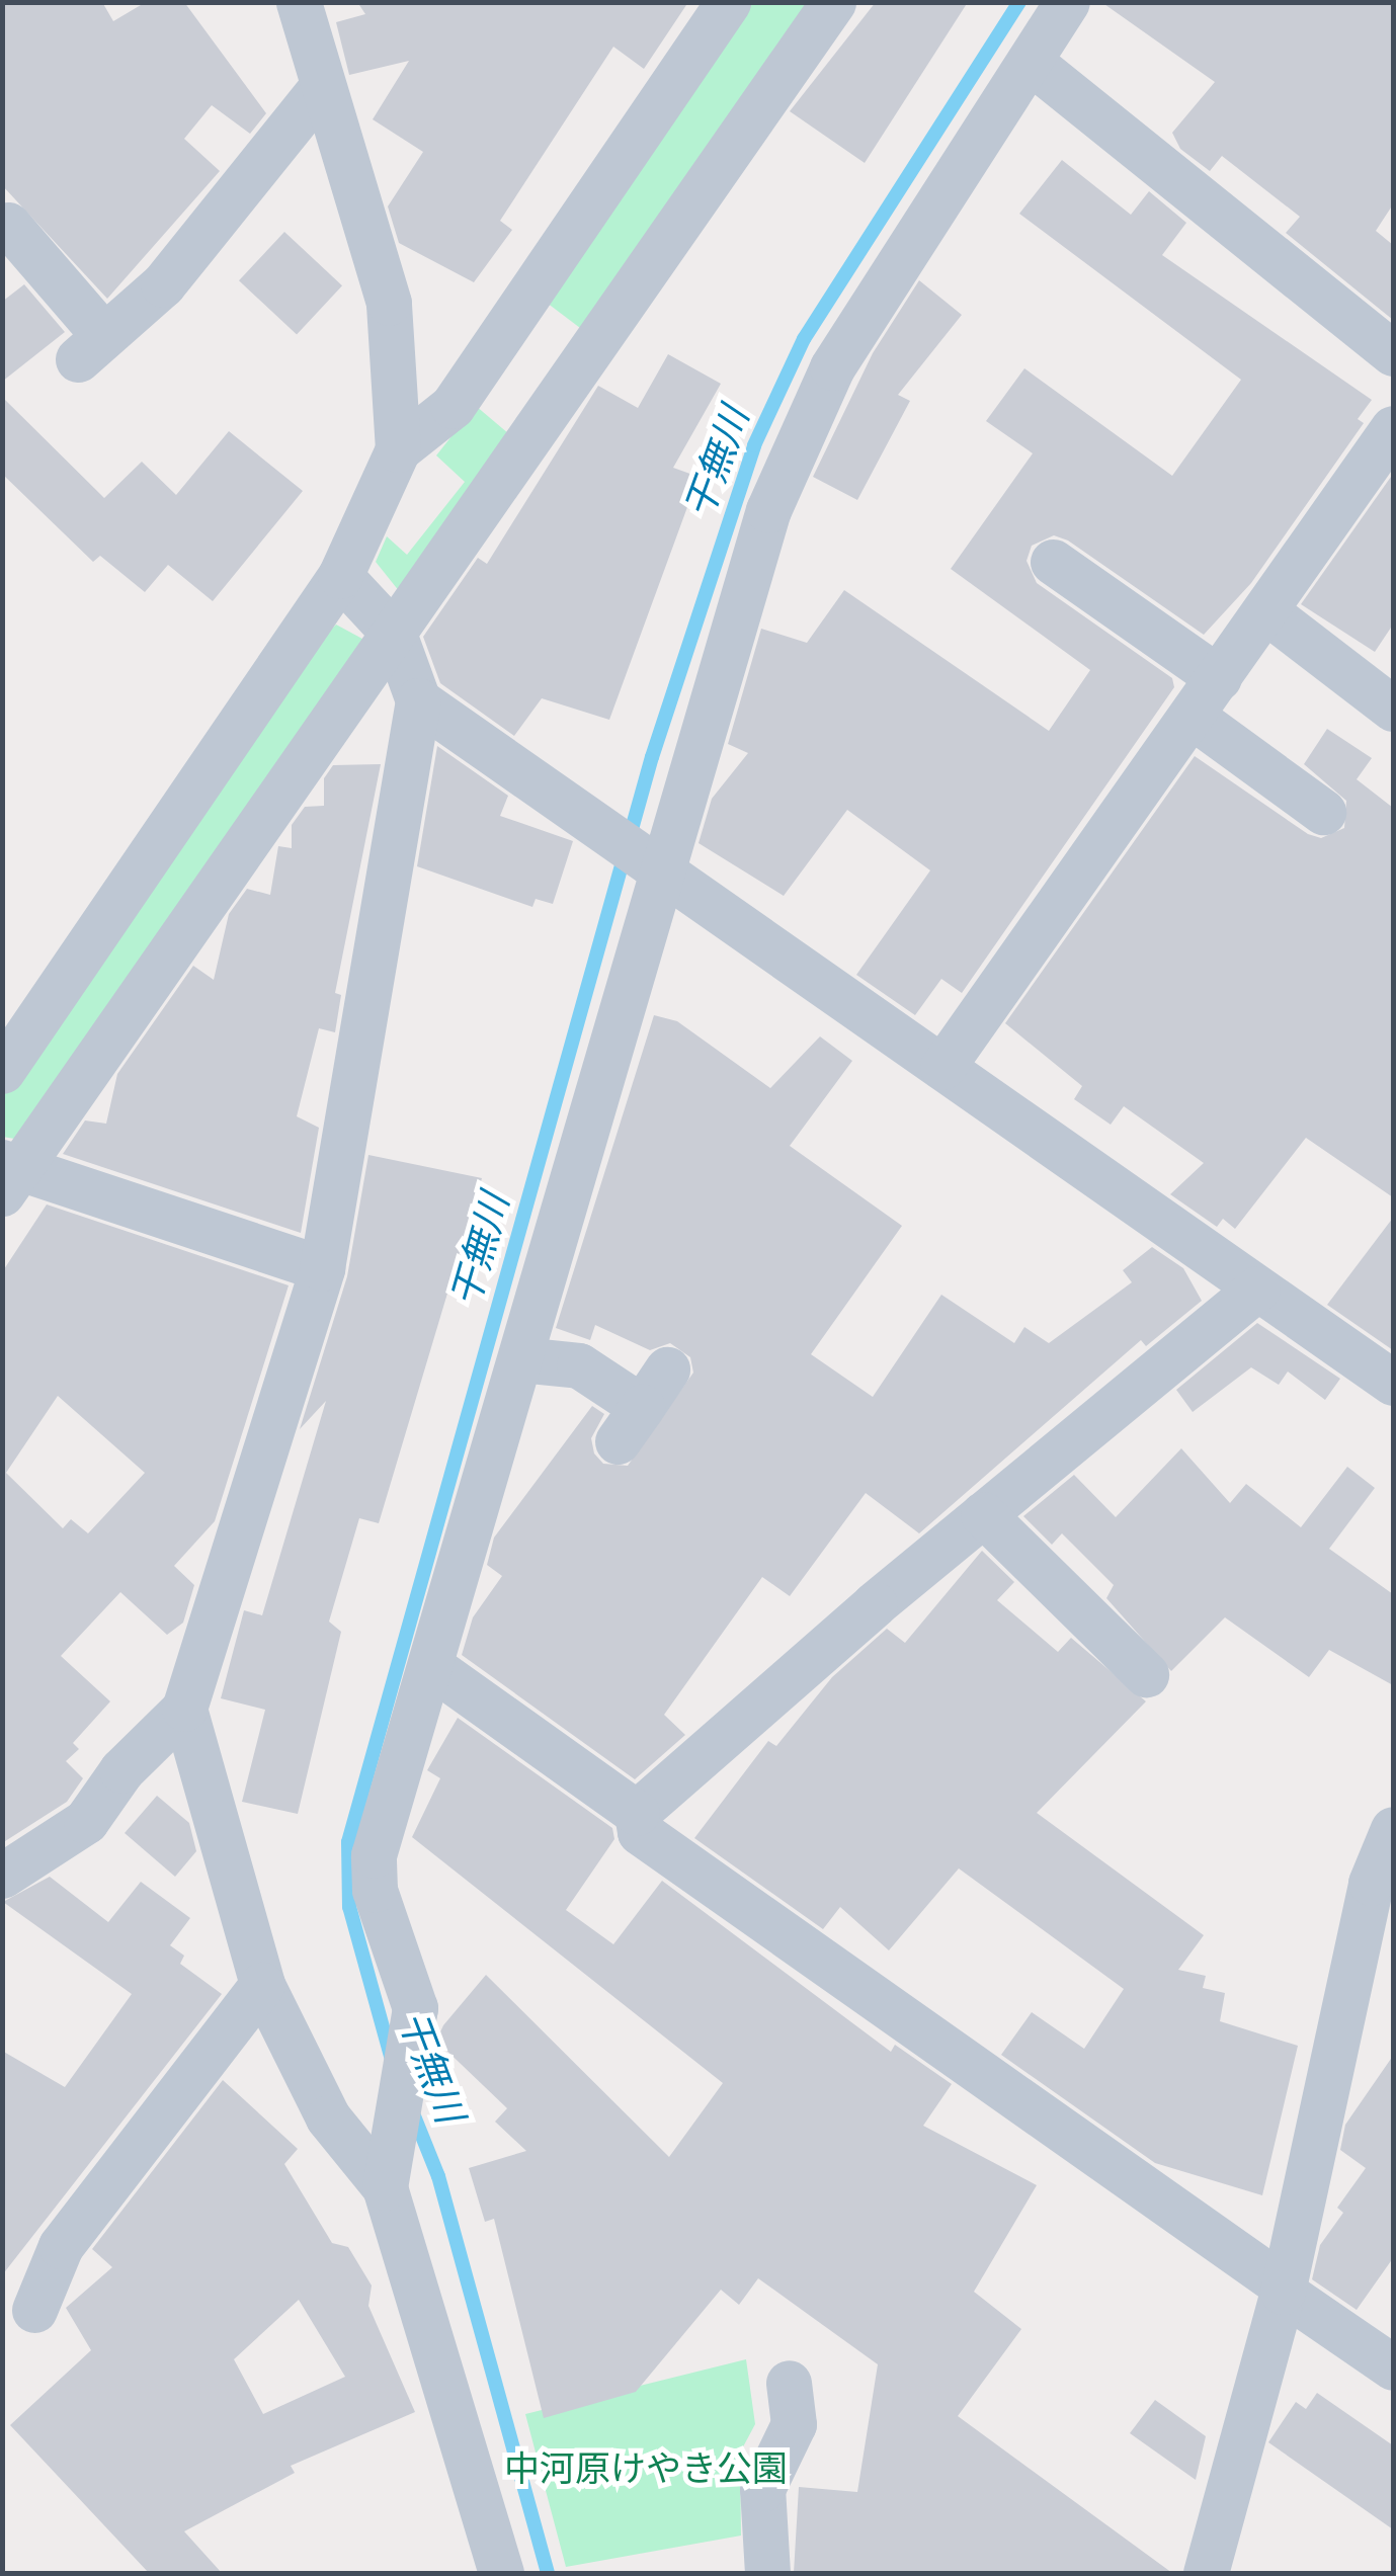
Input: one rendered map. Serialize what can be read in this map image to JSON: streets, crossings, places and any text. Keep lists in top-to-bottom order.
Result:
{
  "water": ["干無川"],
  "parks": ["中河原けやき公園"]
}
